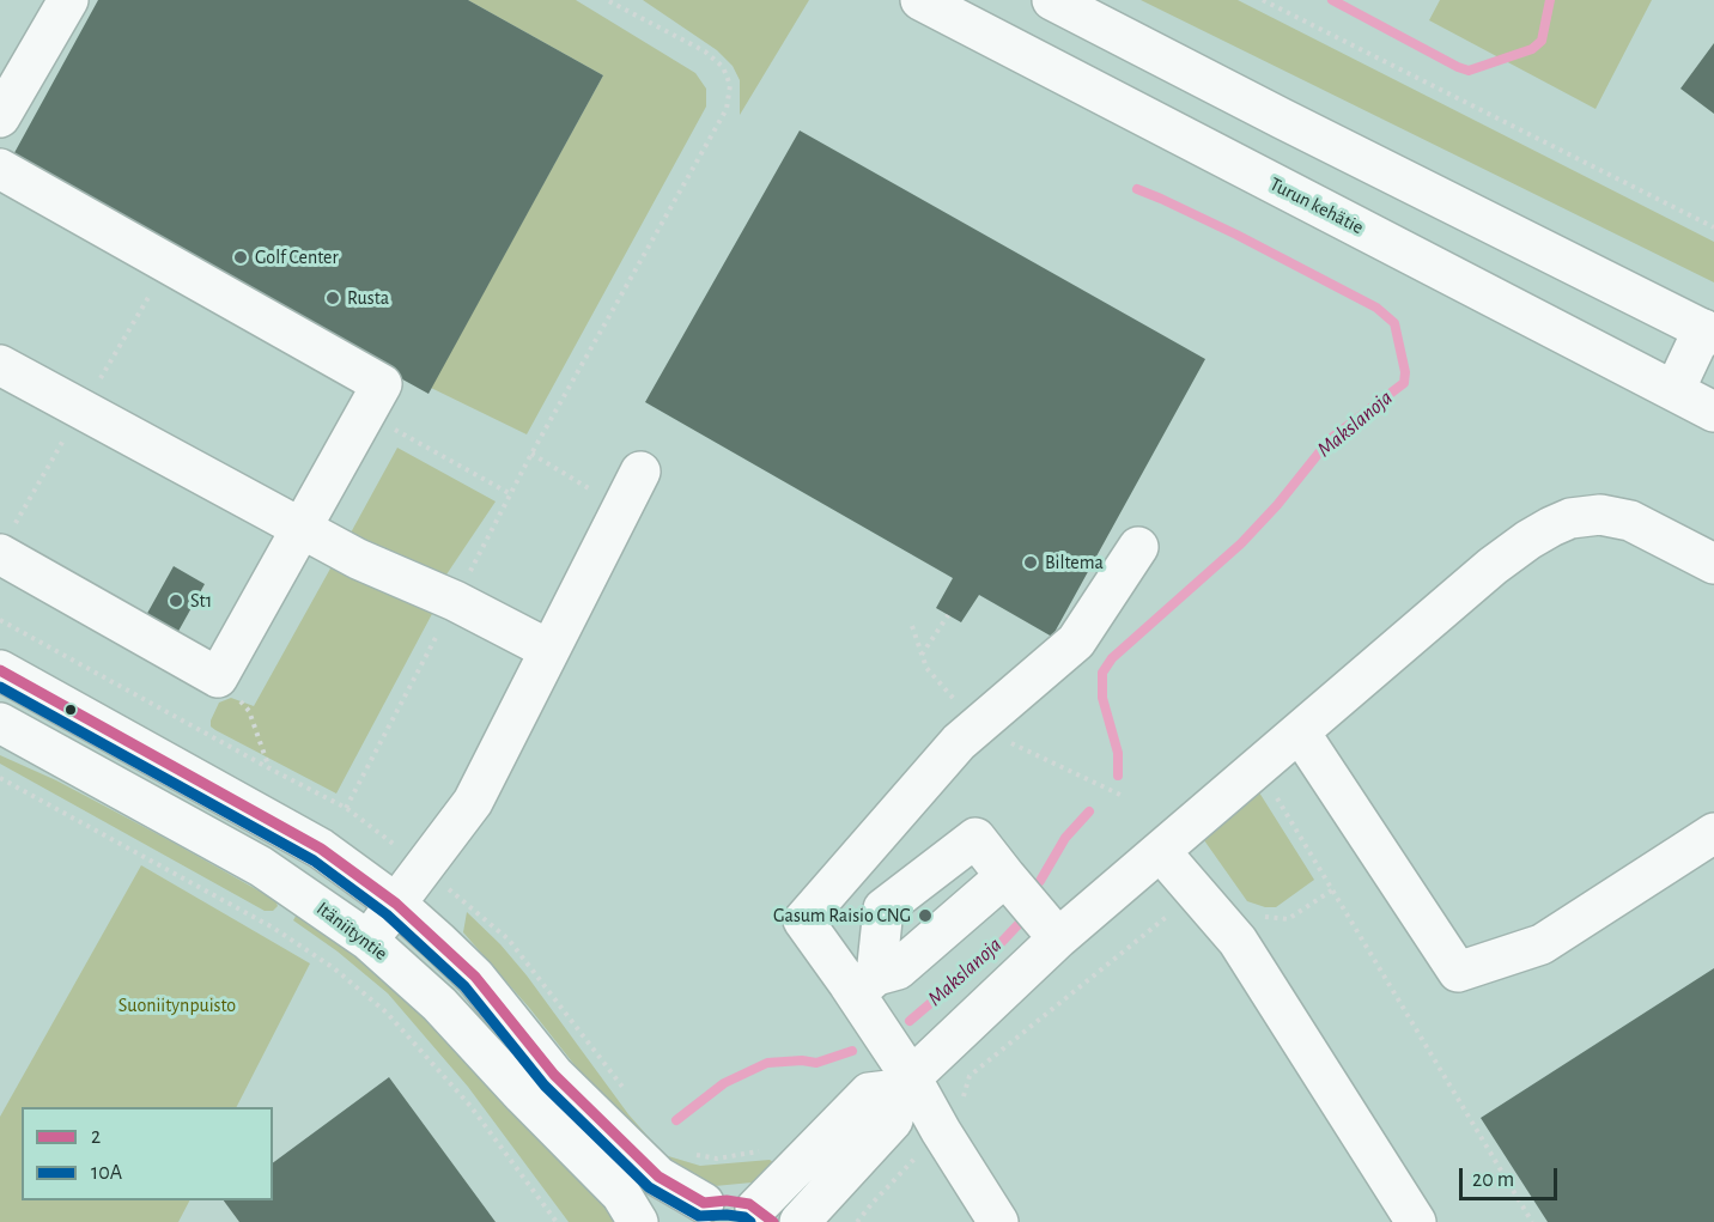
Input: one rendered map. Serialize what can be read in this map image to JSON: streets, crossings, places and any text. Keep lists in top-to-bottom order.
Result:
{
  "streets": {
    "main road": ["Turun kehätie", "Itäniityntie"]
  },
  "water": ["Makslanoja"],
  "parks": ["Suoniitynpuisto"],
  "places": [
    "Golf Center",
    "Rusta",
    "Biltema",
    "St1",
    "Gasum Raisio CNG"
  ],
  "lines": ["transit line 2", "transit line 10A"],
  "legend": ["2", "10A"],
  "scale_bar": "20 m"
}
